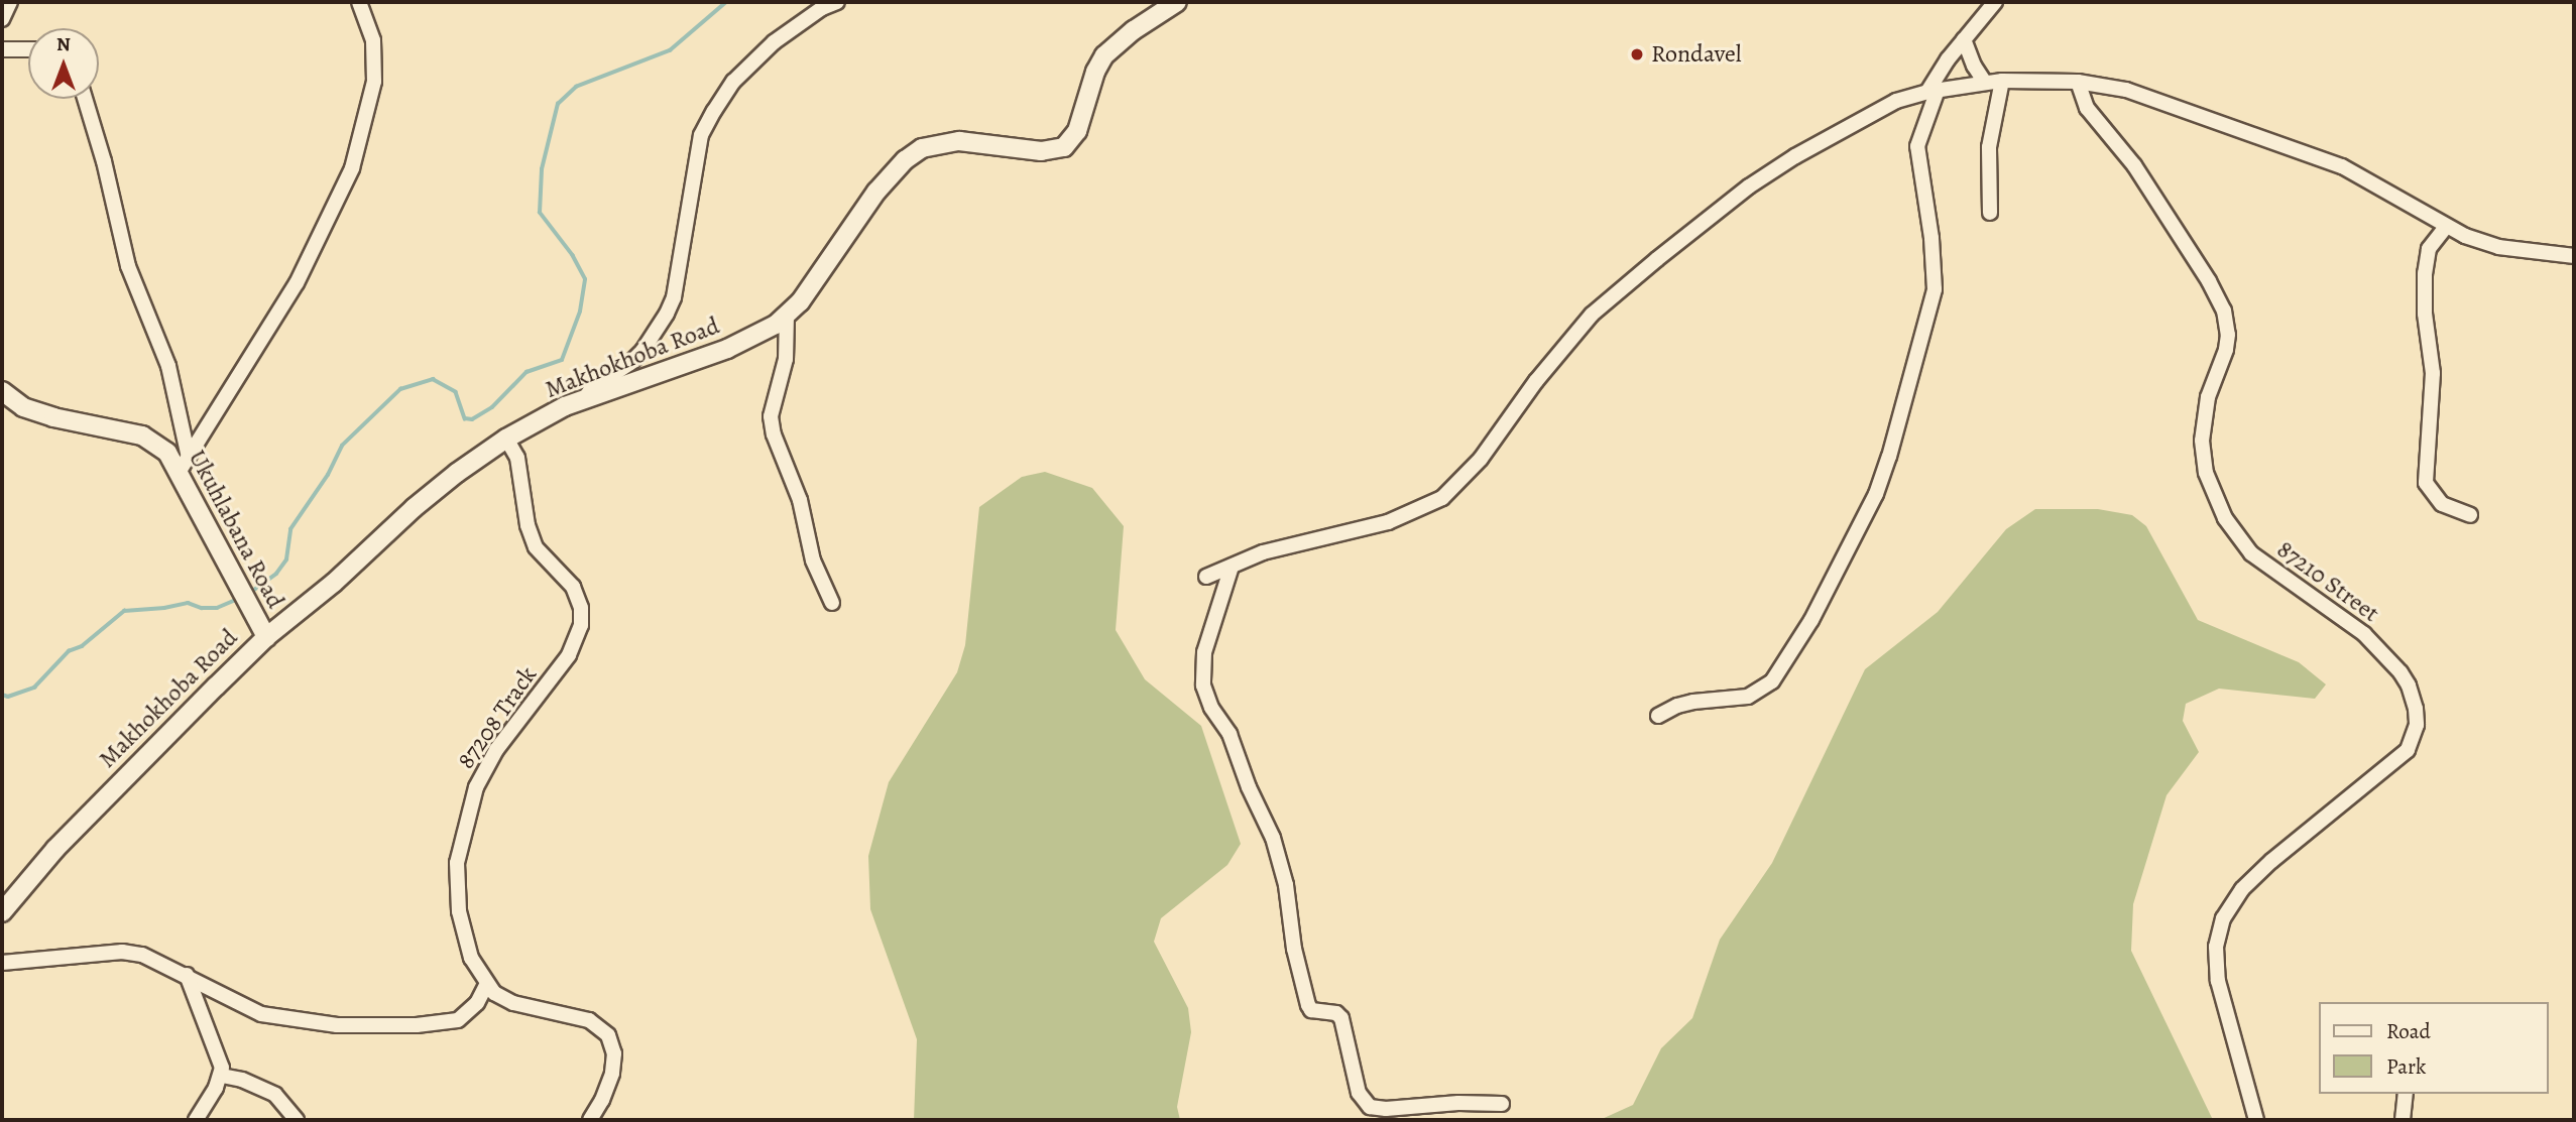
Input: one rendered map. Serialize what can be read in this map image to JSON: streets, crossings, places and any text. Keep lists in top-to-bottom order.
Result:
{
  "streets": {
    "street": [
      "Makhokhoba Road",
      "Ukuhlabana Road",
      "87210 Street",
      "87208 Track"
    ]
  },
  "crossings": [
    ["Makhokhoba Road", "Ukuhlabana Road"],
    ["Makhokhoba Road", "87208 Track"]
  ],
  "places": ["Rondavel"],
  "legend": ["Road", "Park"],
  "north": "top"
}
